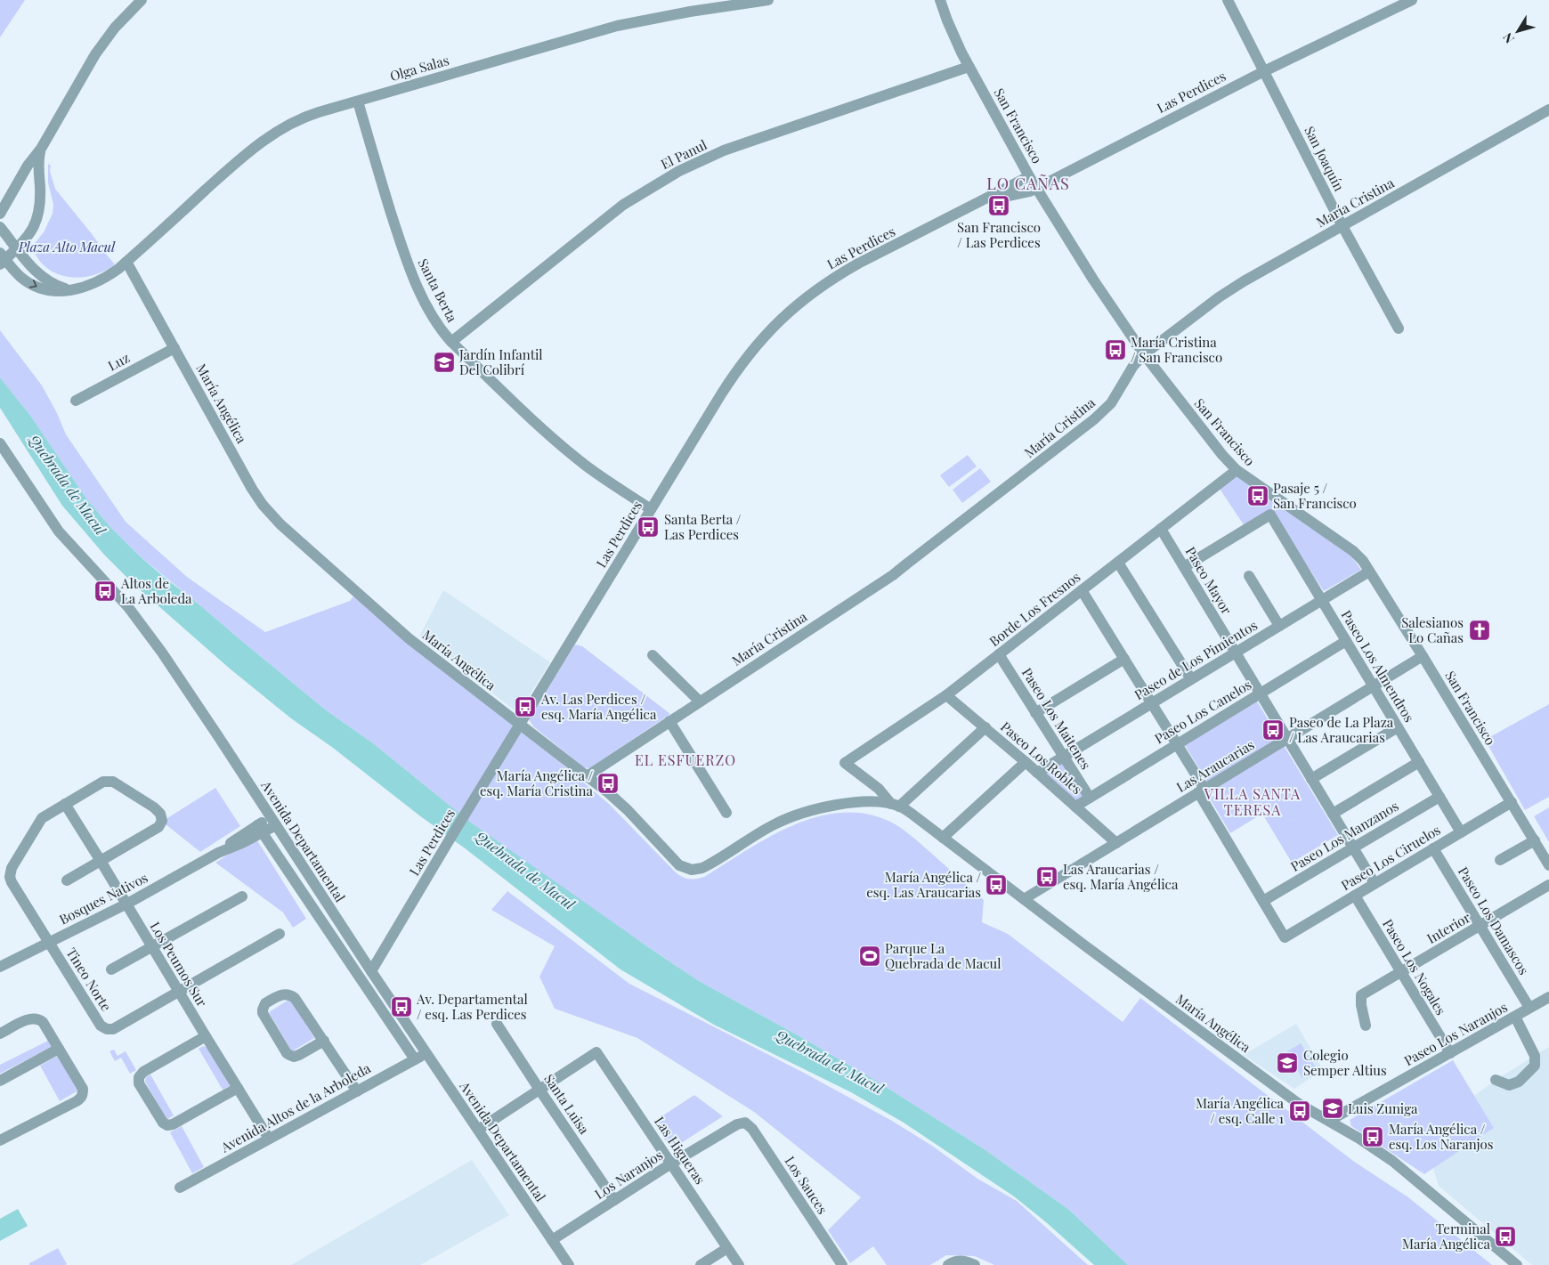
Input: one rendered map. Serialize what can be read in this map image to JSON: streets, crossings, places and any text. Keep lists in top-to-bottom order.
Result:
{
  "streets": {
    "street": [
      "Olga Salas",
      "Las Perdices",
      "San Francisco",
      "El Panul",
      "San Joaquín",
      "María Cristina",
      "Santa Berta",
      "Luz",
      "María Angélica",
      "Paseo Mayor",
      "Borde Los Fresnos",
      "Paseo de Los Pimientos",
      "Paseo Los Almendros",
      "Paseo Los Canelos",
      "Paseo Los Maitenes",
      "Paseo Los Robles",
      "Las Araucarias",
      "Paseo Los Manzanos",
      "Avenida Departamental",
      "Paseo Los Ciruelos",
      "Bosques Nativos",
      "Paseo Los Damascos",
      "Interior",
      "Los Peumos Sur",
      "Paseo Los Nogales",
      "Tineo Norte",
      "Paseo Los Naranjos",
      "Santa Luisa",
      "Avenida Altos de la Arboleda",
      "Las Higueras",
      "Los Naranjos",
      "Los Sauces"
    ]
  },
  "crossings": [
    ["Olga Salas", "Santa Berta"],
    ["Olga Salas", "María Angélica"],
    ["Las Perdices", "San Francisco"],
    ["Las Perdices", "San Joaquín"],
    ["Las Perdices", "Santa Berta"],
    ["Las Perdices", "María Angélica"],
    ["Las Perdices", "Avenida Departamental"],
    ["San Francisco", "El Panul"],
    ["San Francisco", "María Cristina"],
    ["San Francisco", "Borde Los Fresnos"],
    ["San Francisco", "Paseo de Los Pimientos"],
    ["San Francisco", "Las Araucarias"],
    ["San Francisco", "Paseo Los Ciruelos"],
    ["El Panul", "Santa Berta"],
    ["San Joaquín", "María Cristina"],
    ["María Cristina", "María Angélica"],
    ["Luz", "María Angélica"],
    ["María Angélica", "Borde Los Fresnos"],
    ["María Angélica", "Las Araucarias"],
    ["María Angélica", "Paseo Los Naranjos"],
    ["Paseo Mayor", "Borde Los Fresnos"],
    ["Paseo Mayor", "Paseo de Los Pimientos"],
    ["Paseo Mayor", "Paseo Los Almendros"],
    ["Paseo Mayor", "Paseo Los Canelos"],
    ["Paseo Mayor", "Las Araucarias"],
    ["Paseo Mayor", "Paseo Los Manzanos"],
    ["Paseo Mayor", "Paseo Los Ciruelos"],
    ["Borde Los Fresnos", "Paseo Los Maitenes"],
    ["Borde Los Fresnos", "Paseo Los Robles"],
    ["Paseo de Los Pimientos", "Paseo Los Almendros"],
    ["Paseo de Los Pimientos", "Paseo Los Maitenes"],
    ["Paseo de Los Pimientos", "Paseo Los Robles"],
    ["Paseo Los Almendros", "Paseo Los Canelos"],
    ["Paseo Los Almendros", "Las Araucarias"],
    ["Paseo Los Almendros", "Paseo Los Manzanos"],
    ["Paseo Los Almendros", "Paseo Los Ciruelos"],
    ["Paseo Los Canelos", "Paseo Los Maitenes"],
    ["Paseo Los Canelos", "Paseo Los Robles"],
    ["Paseo Los Robles", "Las Araucarias"],
    ["Paseo Los Manzanos", "Paseo Los Ciruelos"],
    ["Avenida Departamental", "Bosques Nativos"],
    ["Avenida Departamental", "Avenida Altos de la Arboleda"],
    ["Avenida Departamental", "Los Naranjos"],
    ["Paseo Los Ciruelos", "Paseo Los Damascos"],
    ["Paseo Los Ciruelos", "Paseo Los Nogales"],
    ["Bosques Nativos", "Los Peumos Sur"],
    ["Bosques Nativos", "Tineo Norte"],
    ["Paseo Los Damascos", "Interior"],
    ["Paseo Los Damascos", "Paseo Los Naranjos"],
    ["Interior", "Paseo Los Nogales"],
    ["Los Peumos Sur", "Tineo Norte"],
    ["Los Peumos Sur", "Avenida Altos de la Arboleda"],
    ["Paseo Los Nogales", "Paseo Los Naranjos"],
    ["Santa Luisa", "Las Higueras"],
    ["Santa Luisa", "Los Naranjos"],
    ["Las Higueras", "Los Naranjos"],
    ["Los Naranjos", "Los Sauces"]
  ],
  "districts": ["LO CAÑAS", "EL ESFUERZO", "VILLA SANTA TERESA"],
  "water": ["Quebrada de Macul"],
  "parks": ["Plaza Alto Macul"],
  "places": {
    "bus stop": [
      "San Francisco / Las Perdices",
      "María Cristina / San Francisco",
      "Pasaje 5 / San Francisco",
      "Santa Berta / Las Perdices",
      "Altos de La Arboleda",
      "Av. Las Perdices / esq. María Angélica",
      "Paseo de La Plaza / Las Araucarias",
      "María Angélica / esq. María Cristina",
      "Las Araucarias / esq. María Angélica",
      "María Angélica / esq. Las Araucarias",
      "Av. Departamental / esq. Las Perdices",
      "María Angélica / esq. Calle 1",
      "María Angélica / esq. Los Naranjos",
      "Terminal María Angélica"
    ],
    "school or university": ["Jardín Infantil Del Colibrí", "Colegio Semper Altius", "Luis Zuniga"],
    "church": ["Salesianos Lo Cañas"],
    "sports": ["Parque La Quebrada de Macul"]
  },
  "north": "bottom left"
}
